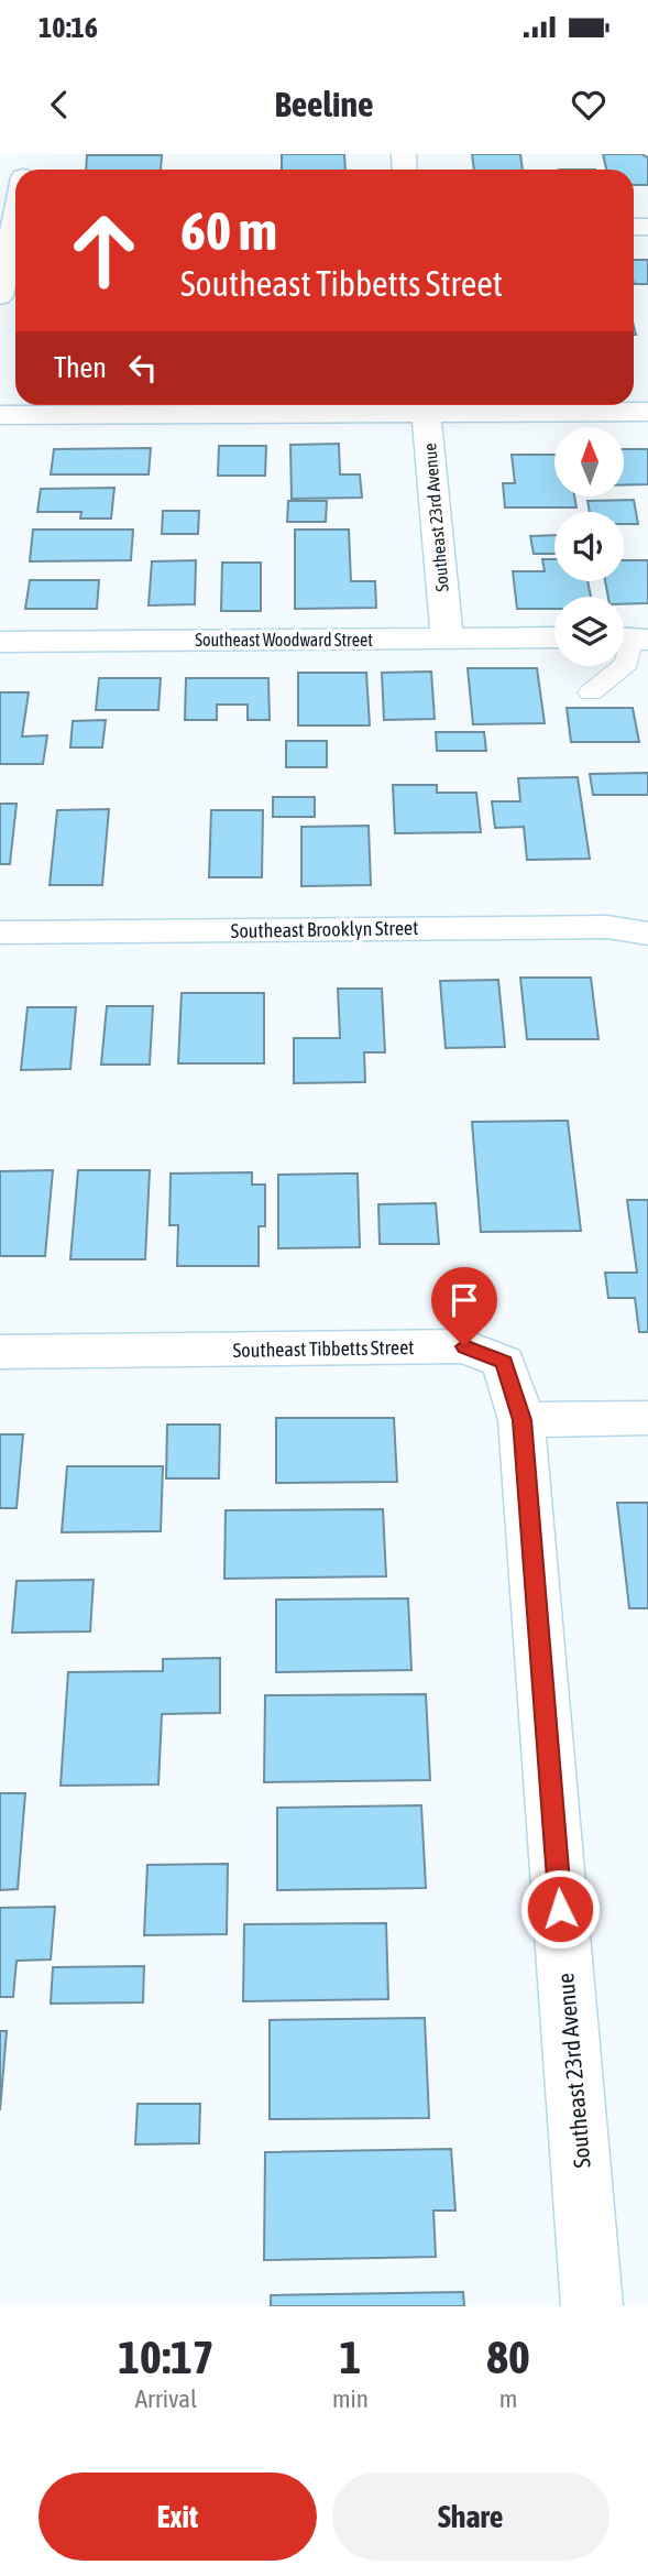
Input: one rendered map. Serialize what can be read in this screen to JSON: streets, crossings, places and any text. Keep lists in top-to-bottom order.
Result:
{
  "streets": {
    "street": [
      "Southeast 23rd Avenue",
      "Southeast Woodward Street",
      "Southeast Brooklyn Street",
      "Southeast Tibbetts Street"
    ]
  },
  "crossings": [
    ["Southeast 23rd Avenue", "Southeast Woodward Street"],
    ["Southeast 23rd Avenue", "Southeast Tibbetts Street"]
  ],
  "north": "top",
  "page": {
    "status": "10:16",
    "header": "Beeline",
    "turn": ["60 m", "Southeast Tibbetts Street"],
    "then": "Then",
    "eta": [
      "10:17",
      "Arrival",
      "1",
      "min",
      "80",
      "m"
    ],
    "buttons": ["Exit", "Share"]
  }
}
